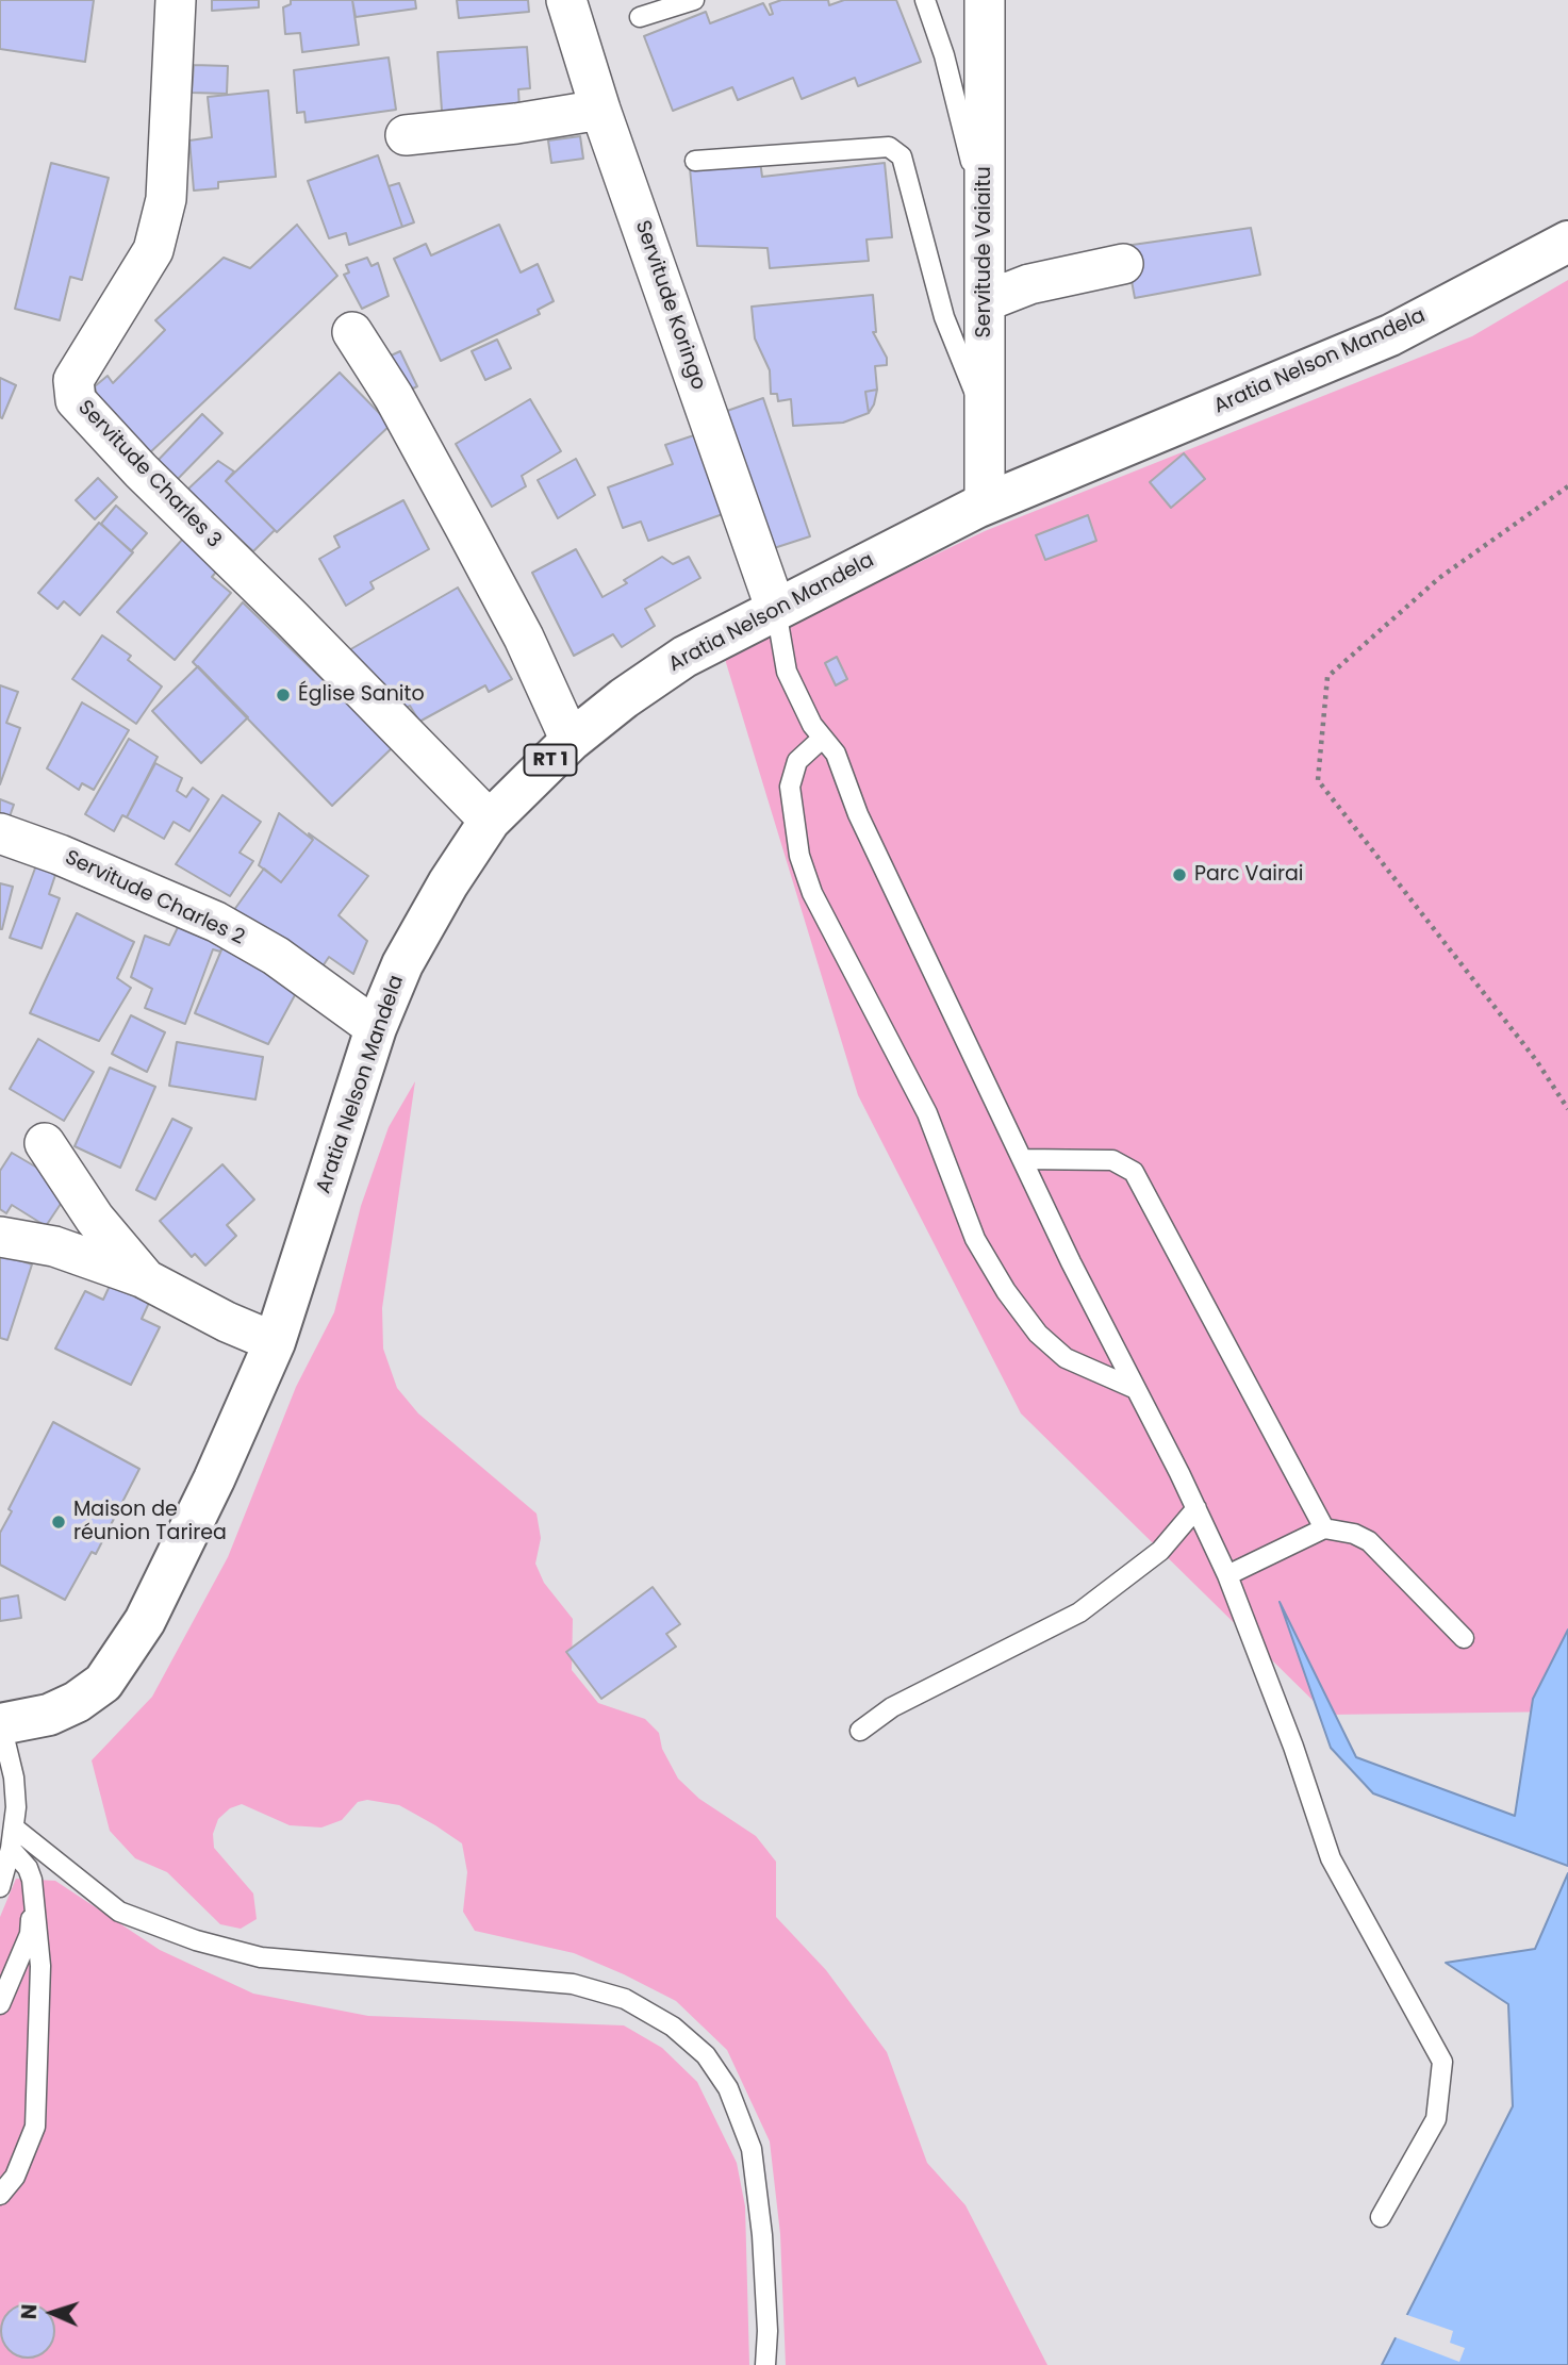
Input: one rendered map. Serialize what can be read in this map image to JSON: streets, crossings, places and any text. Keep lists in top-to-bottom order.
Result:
{
  "streets": {
    "main road": ["Aratia Nelson Mandela", "RT 1"],
    "street": [
      "Servitude Vaiaitu",
      "Servitude Koringo",
      "Servitude Charles 3",
      "Servitude Charles 2"
    ]
  },
  "crossings": [
    ["Servitude Vaiaitu", "Aratia Nelson Mandela"],
    ["Servitude Koringo", "Aratia Nelson Mandela"],
    ["Aratia Nelson Mandela", "Servitude Charles 3"],
    ["Aratia Nelson Mandela", "Servitude Charles 2"]
  ],
  "places": ["Église Sanito", "Parc Vairai", "Maison de réunion Tarirea"],
  "north": "left"
}
